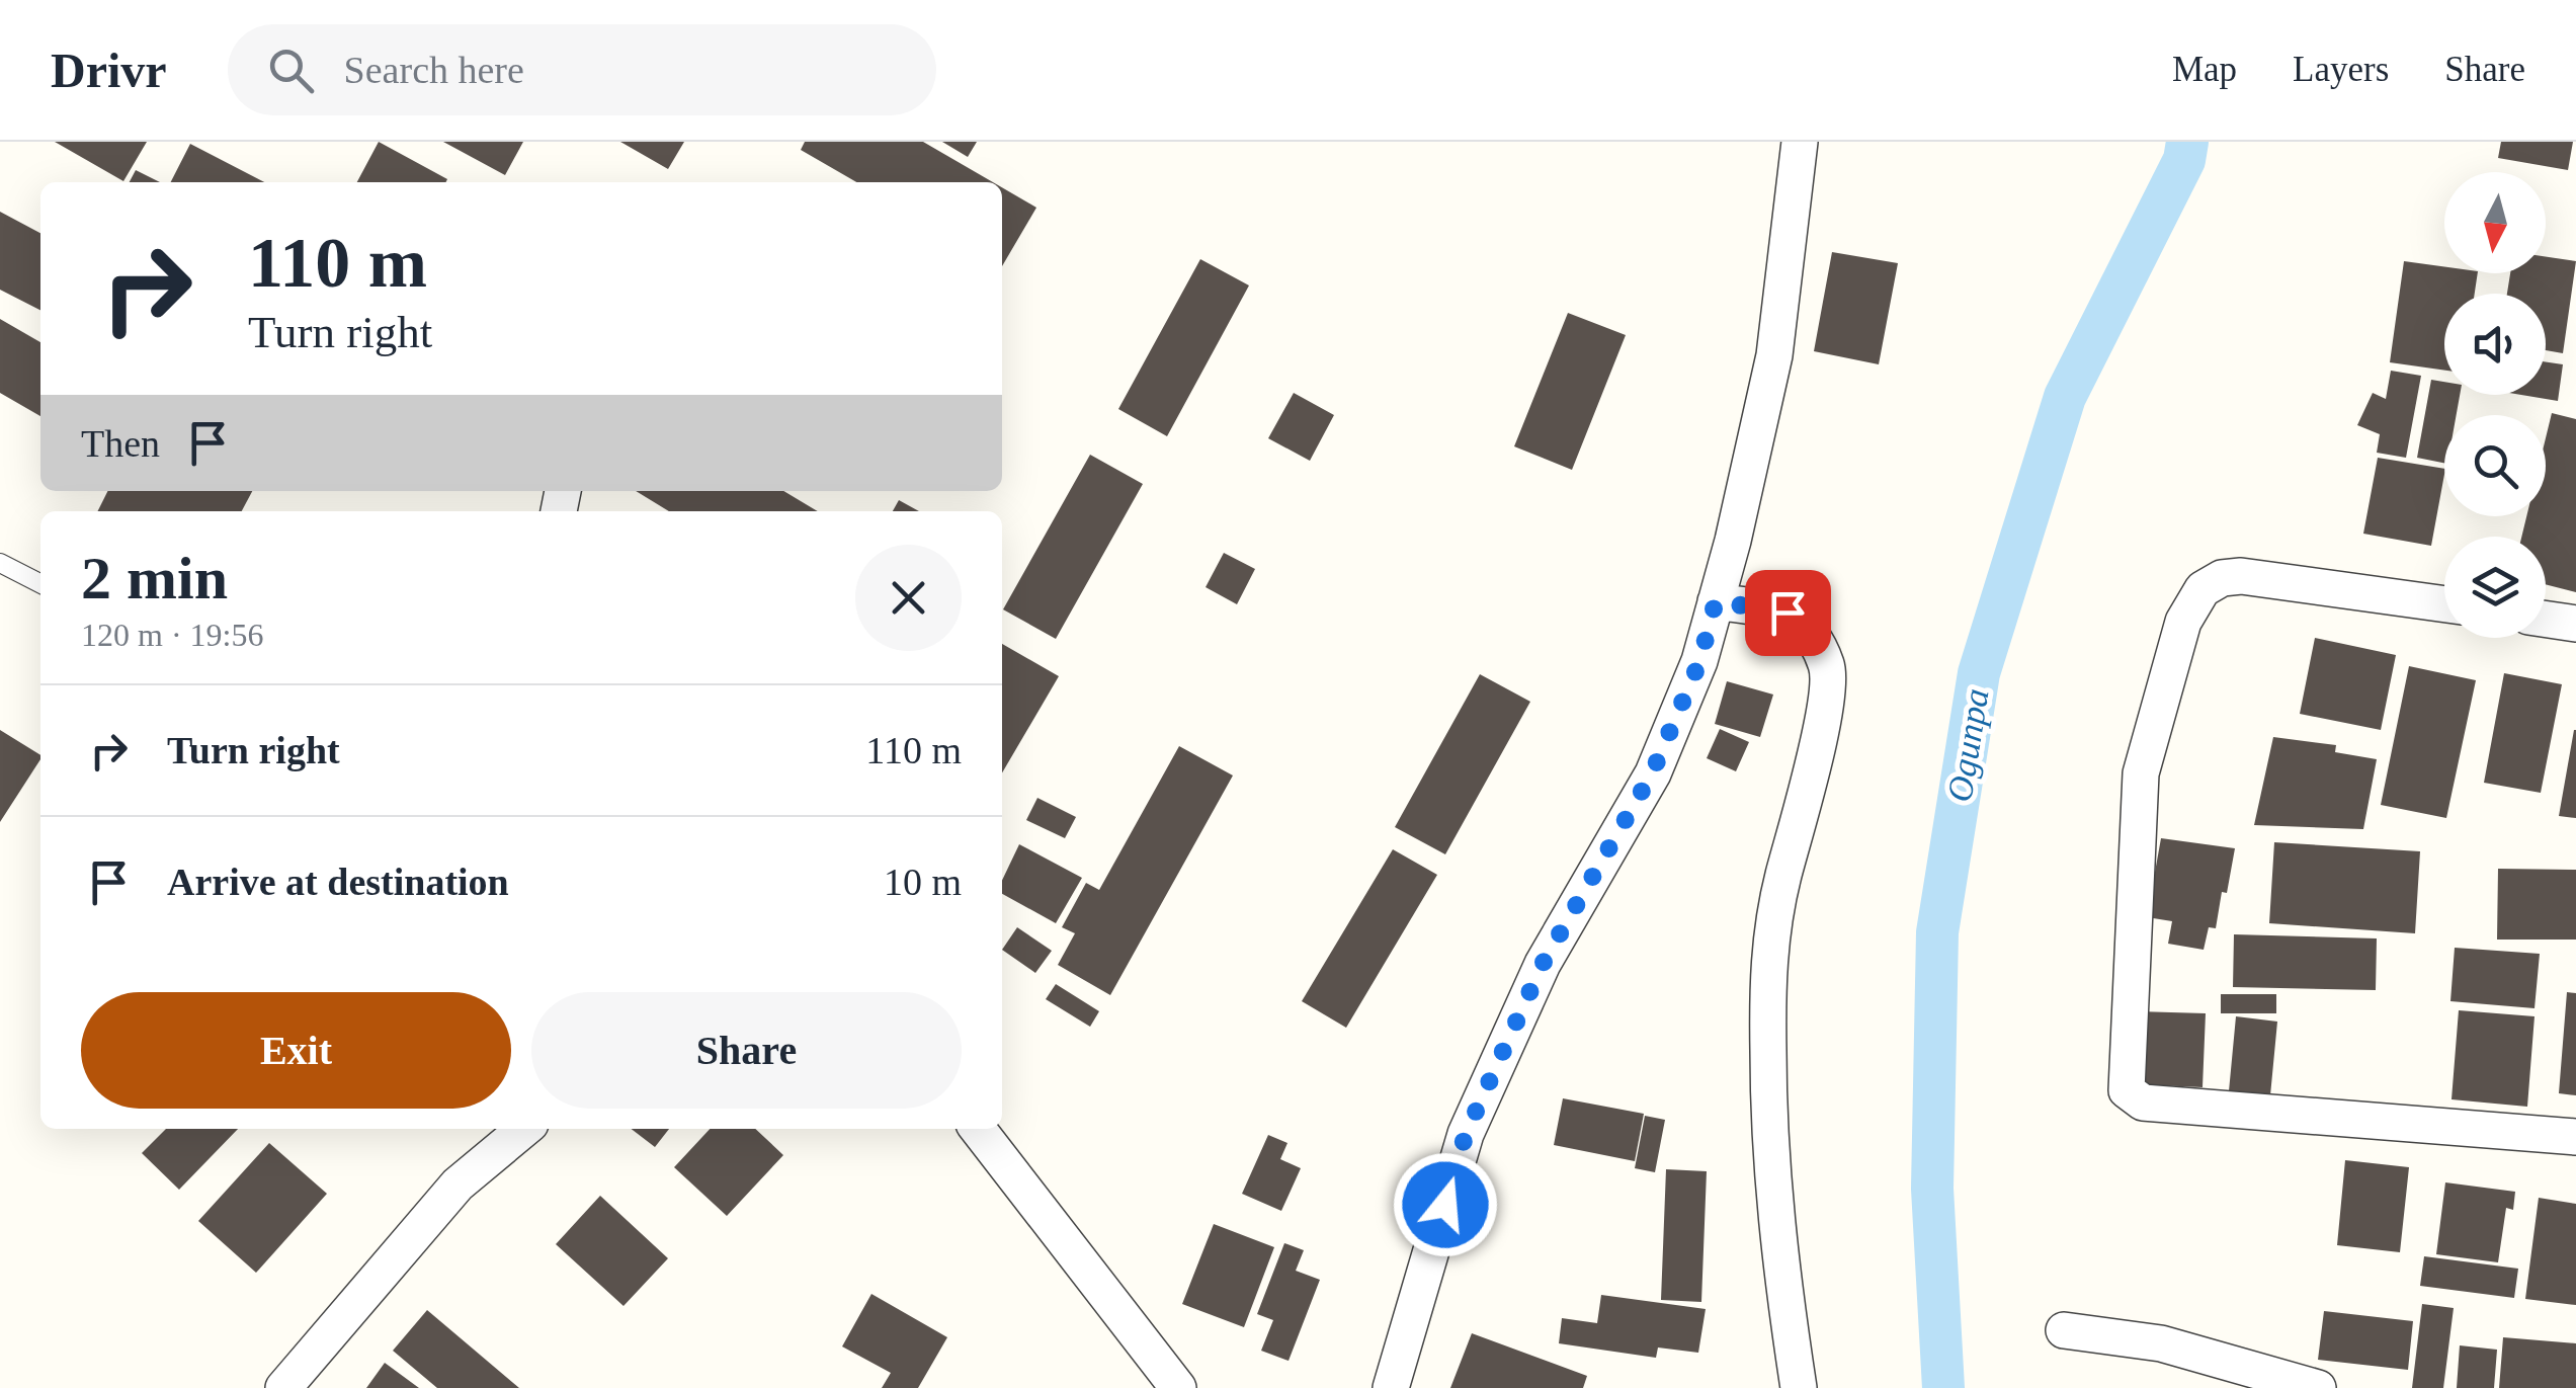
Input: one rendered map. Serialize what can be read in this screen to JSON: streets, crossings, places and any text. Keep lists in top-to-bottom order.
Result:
{
  "water": ["Ogunpa"],
  "north": "bottom",
  "page": {
    "header": "Drivr",
    "search": "Search here",
    "nav": ["Map", "Layers", "Share"],
    "turn": ["110 m", "Turn right"],
    "then": "Then",
    "heading": ["2 min", "120 m · 19:56"],
    "list": [
      {
        "name": "Turn right",
        "value": "110 m"
      },
      {
        "name": "Arrive at destination",
        "value": "10 m"
      }
    ],
    "buttons": ["Exit", "Share"]
  }
}
